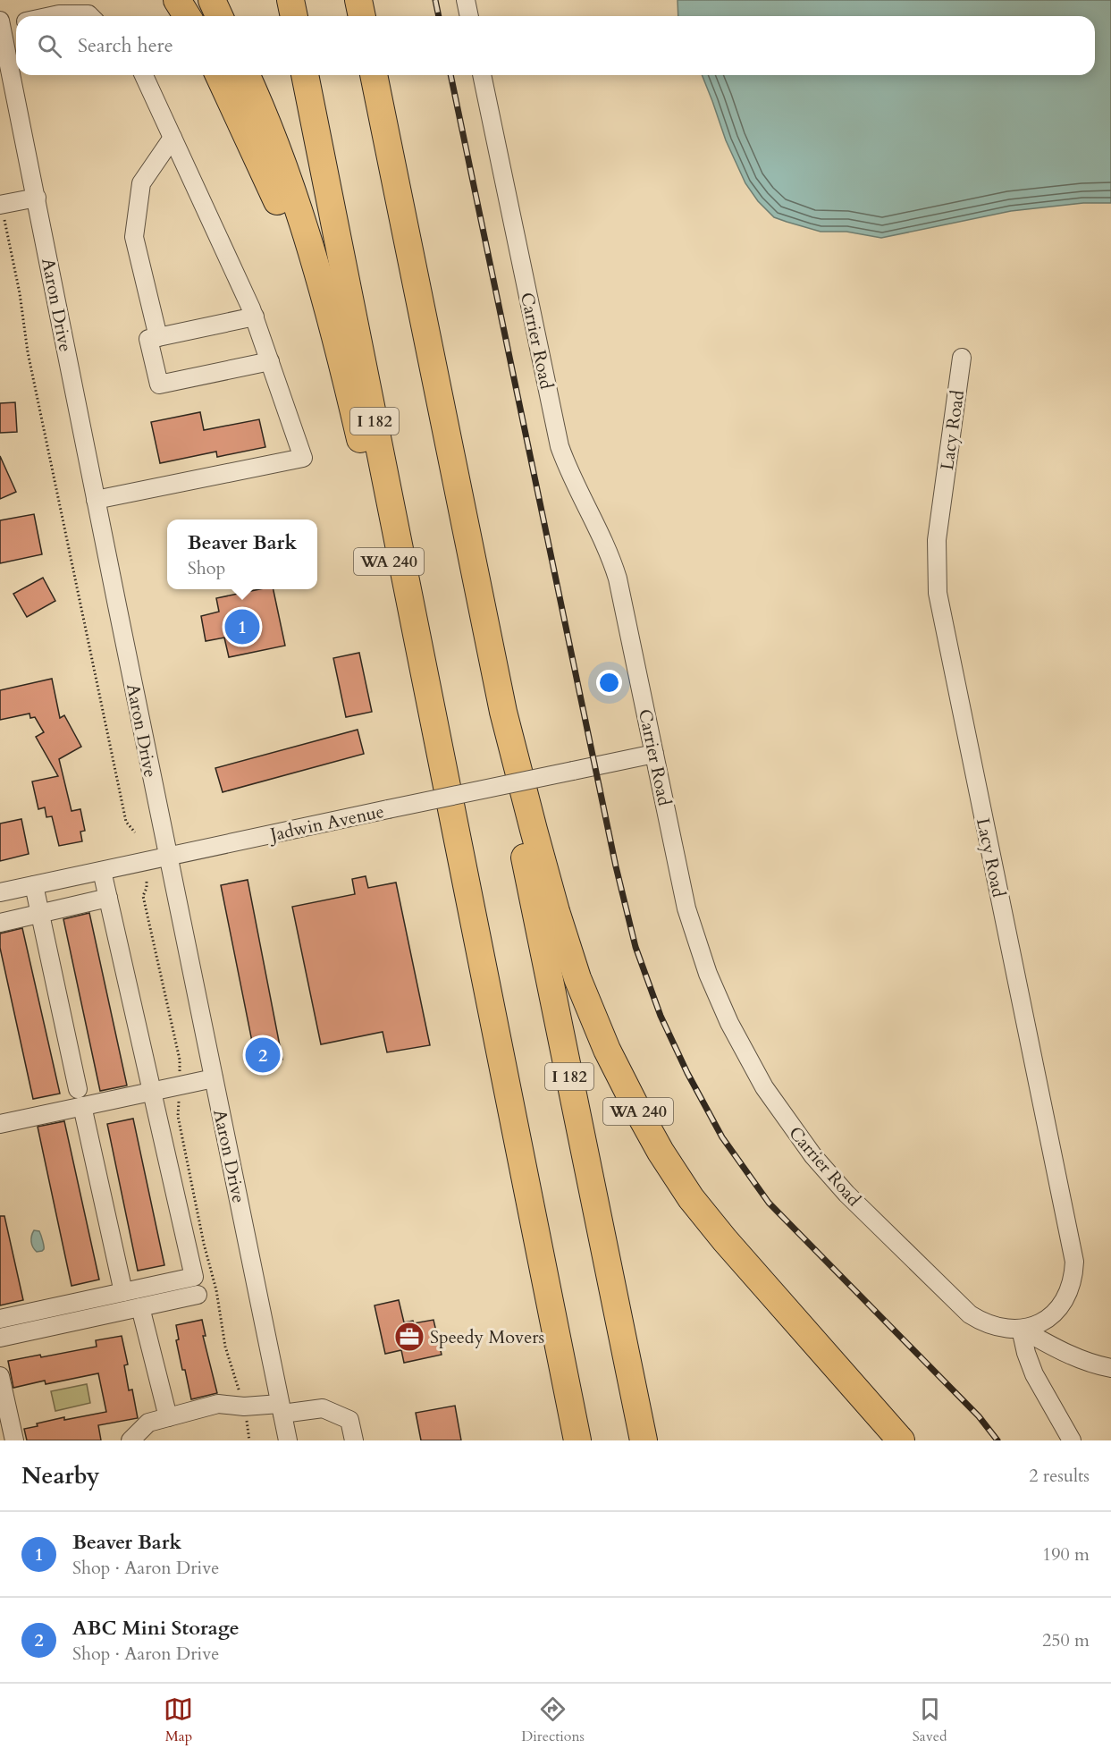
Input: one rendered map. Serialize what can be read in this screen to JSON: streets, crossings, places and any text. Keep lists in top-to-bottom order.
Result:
{
  "streets": {
    "highway": ["I 182", "WA 240"],
    "street": [
      "Aaron Drive",
      "Carrier Road",
      "Lacy Road",
      "Jadwin Avenue"
    ]
  },
  "crossings": [
    ["Aaron Drive", "Jadwin Avenue"],
    ["Carrier Road", "Lacy Road"],
    ["Carrier Road", "Jadwin Avenue"],
    ["I 182", "WA 240"]
  ],
  "places": {
    "office": ["Speedy Movers"]
  },
  "page": {
    "search": "Search here",
    "popup": ["Beaver Bark", "Shop"],
    "pins": ["1", "2"],
    "heading": ["Nearby", "2 results"],
    "list": [
      {
        "mark": "1",
        "name": "Beaver Bark",
        "note": "Shop · Aaron Drive",
        "value": "190 m"
      },
      {
        "mark": "2",
        "name": "ABC Mini Storage",
        "note": "Shop · Aaron Drive",
        "value": "250 m"
      }
    ],
    "nav": ["Map", "Directions", "Saved"]
  }
}
